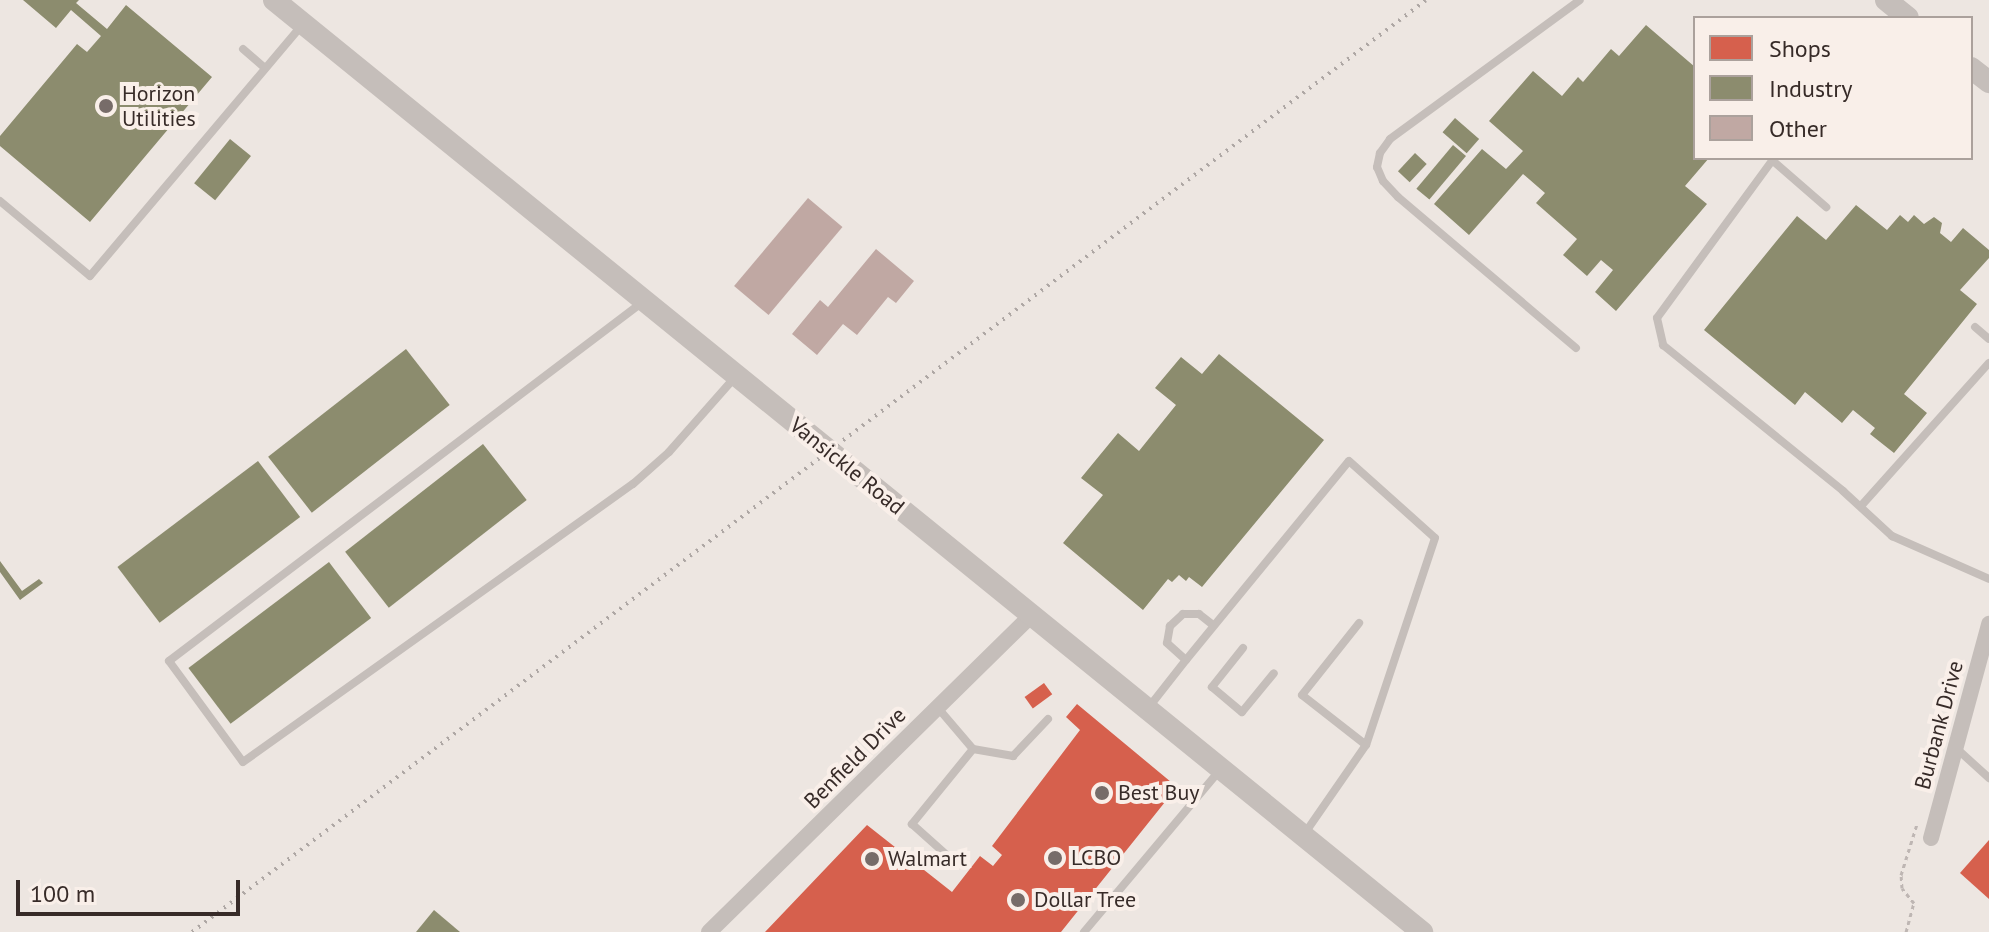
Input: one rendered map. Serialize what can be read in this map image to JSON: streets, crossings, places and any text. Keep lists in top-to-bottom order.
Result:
{
  "streets": {
    "street": ["Vansickle Road", "Burbank Drive", "Benfield Drive"]
  },
  "crossings": [
    ["Vansickle Road", "Benfield Drive"]
  ],
  "places": [
    "Horizon Utilities",
    "Best Buy",
    "LCBO",
    "Walmart",
    "Dollar Tree"
  ],
  "legend": ["Shops", "Industry", "Other"],
  "scale_bar": "100 m"
}
